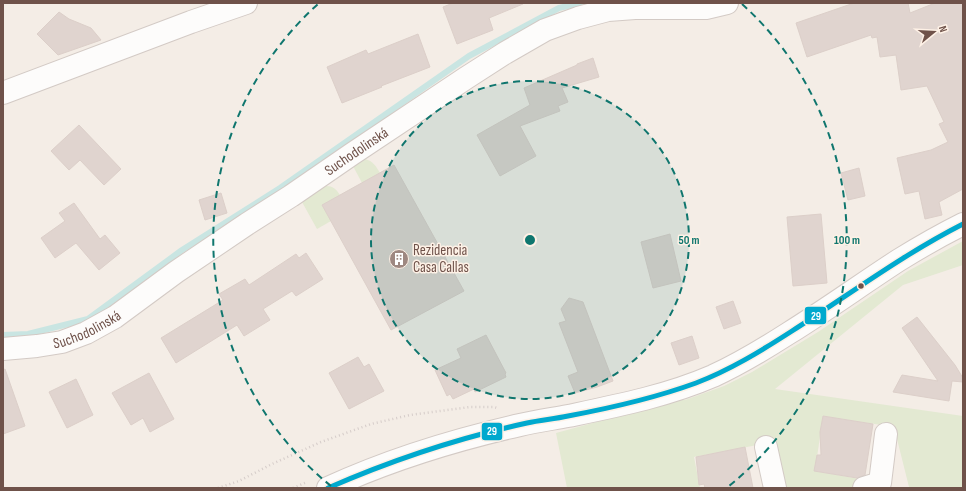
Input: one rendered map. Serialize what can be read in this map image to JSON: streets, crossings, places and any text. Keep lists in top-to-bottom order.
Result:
{
  "streets": {
    "street": ["Suchodolinská"]
  },
  "places": {
    "building": ["Rezidencia Casa Callas"]
  },
  "lines": ["transit line 29"],
  "north": "right",
  "rings": ["50 m", "100 m"]
}
